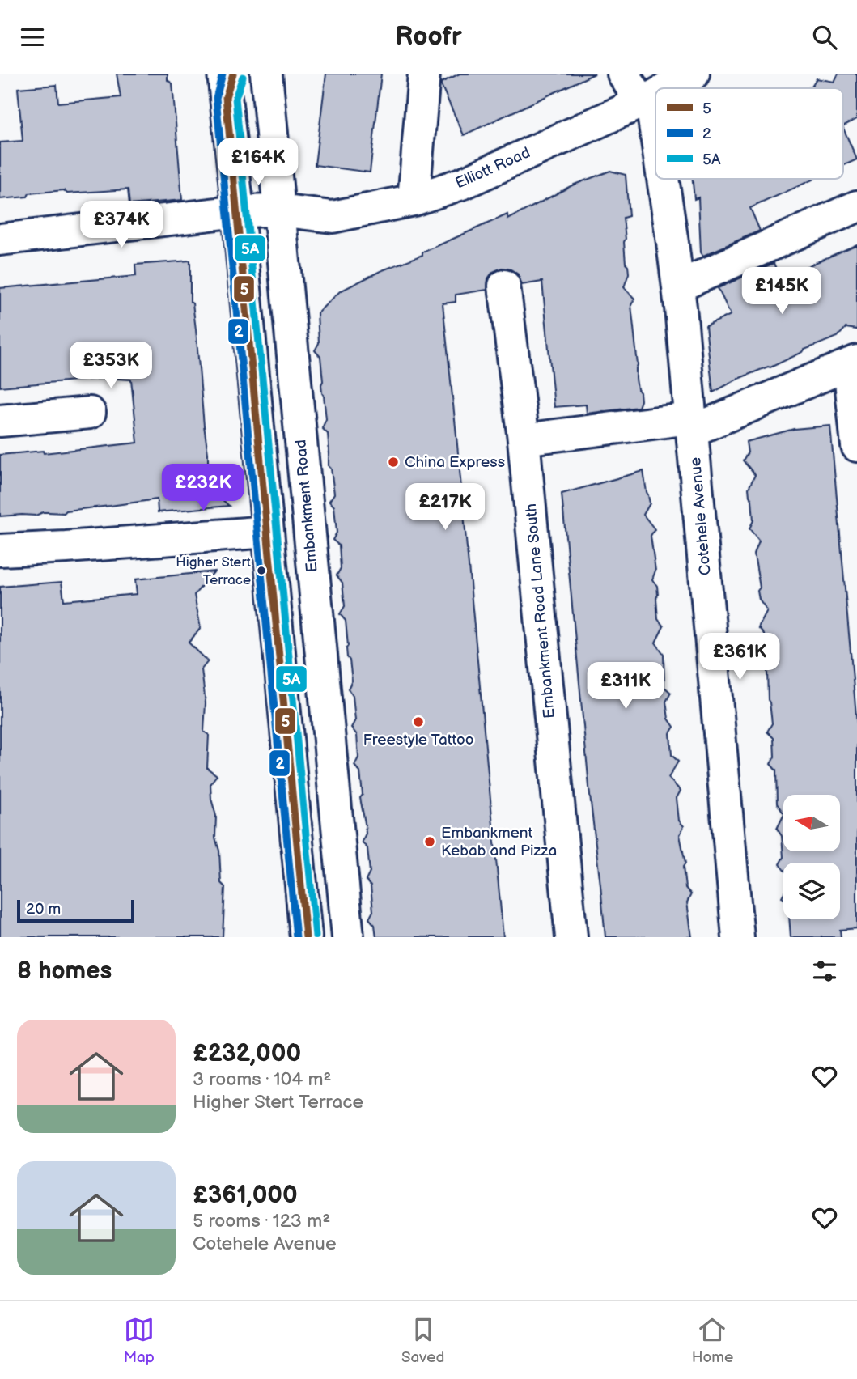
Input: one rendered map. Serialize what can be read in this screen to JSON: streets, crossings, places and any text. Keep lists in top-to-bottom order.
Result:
{
  "streets": {
    "street": [
      "Elliott Road",
      "Embankment Road",
      "Cotehele Avenue",
      "Embankment Road Lane South"
    ]
  },
  "crossings": [
    ["Elliott Road", "Embankment Road"],
    ["Elliott Road", "Cotehele Avenue"]
  ],
  "places": [
    "China Express",
    "Higher Stert Terrace",
    "Freestyle Tattoo",
    "Embankment Kebab and Pizza"
  ],
  "lines": ["transit line 5", "transit line 2", "transit line 5A"],
  "legend": ["5", "2", "5A"],
  "scale_bar": "20 m",
  "north": "left",
  "page": {
    "header": "Roofr",
    "price": [
      "£164K",
      "£374K",
      "£145K",
      "£353K",
      "£232K",
      "£217K",
      "£361K",
      "£311K"
    ],
    "scale": "20 m",
    "heading": "8 homes",
    "list": [
      {
        "name": "£232,000",
        "note": "3 rooms · 104 m² · Higher Stert Terrace"
      },
      {
        "name": "£361,000",
        "note": "5 rooms · 123 m² · Cotehele Avenue"
      }
    ],
    "tabs": ["Map", "Saved", "Home"]
  }
}
